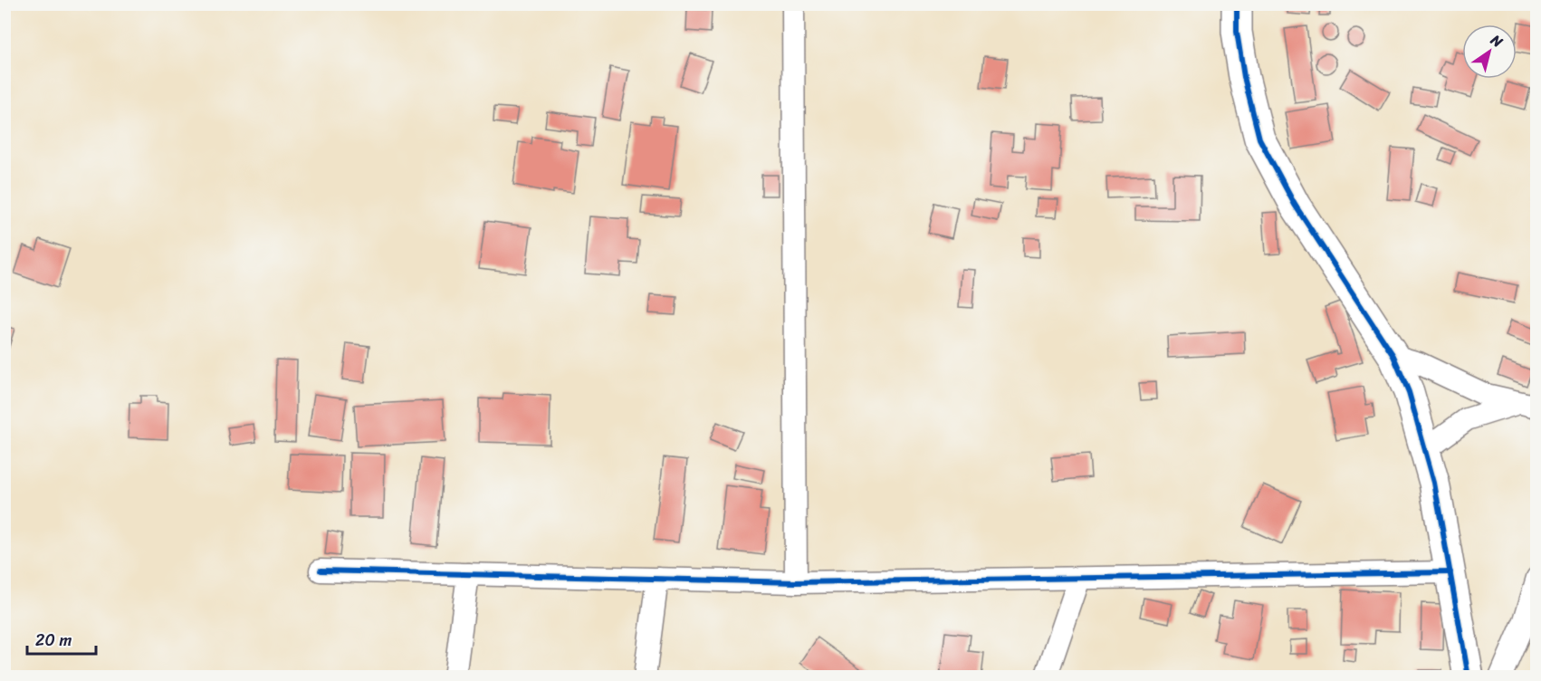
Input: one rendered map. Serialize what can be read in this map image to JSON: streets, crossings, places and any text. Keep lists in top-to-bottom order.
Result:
{
  "scale_bar": "20 m",
  "north": "top right"
}
